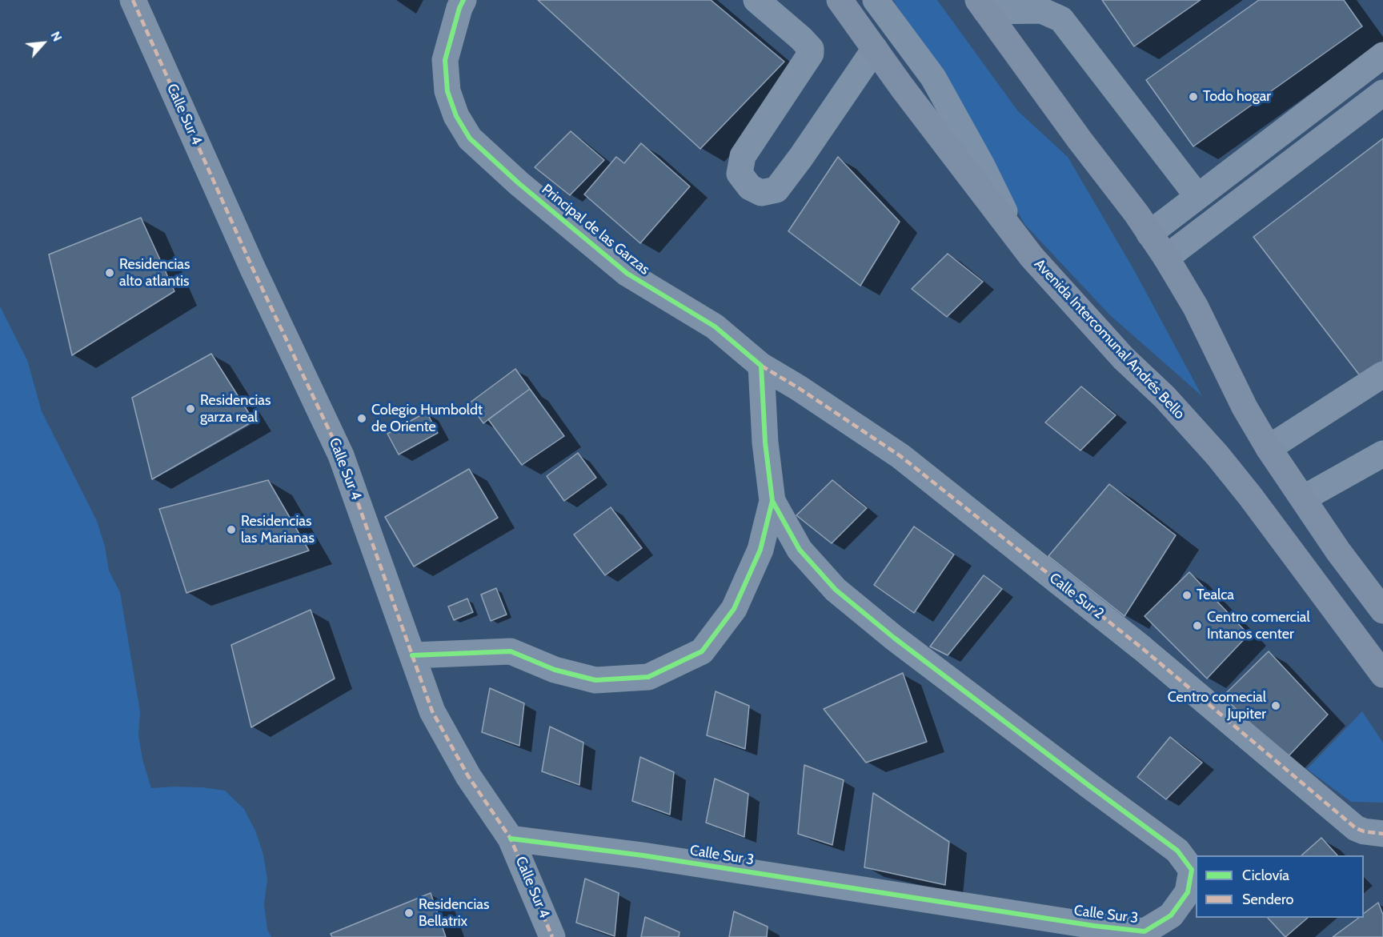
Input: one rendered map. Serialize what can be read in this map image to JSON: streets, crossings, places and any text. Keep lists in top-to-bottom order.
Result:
{
  "streets": {
    "main road": ["Avenida Intercomunal Andrés Bello"],
    "street": [
      "Calle Sur 4",
      "Principal de las Garzas",
      "Calle Sur 2",
      "Calle Sur 3"
    ]
  },
  "crossings": [
    ["Calle Sur 4", "Calle Sur 3"],
    ["Principal de las Garzas", "Calle Sur 2"]
  ],
  "places": [
    "Todo hogar",
    "Residencias alto atlantis",
    "Residencias garza real",
    "Colegio Humboldt de Oriente",
    "Residencias las Marianas",
    "Tealca",
    "Centro comercial Intanos center",
    "Centro comecial Jupiter",
    "Residencias Bellatrix"
  ],
  "legend": ["Ciclovía", "Sendero"],
  "north": "top right"
}
